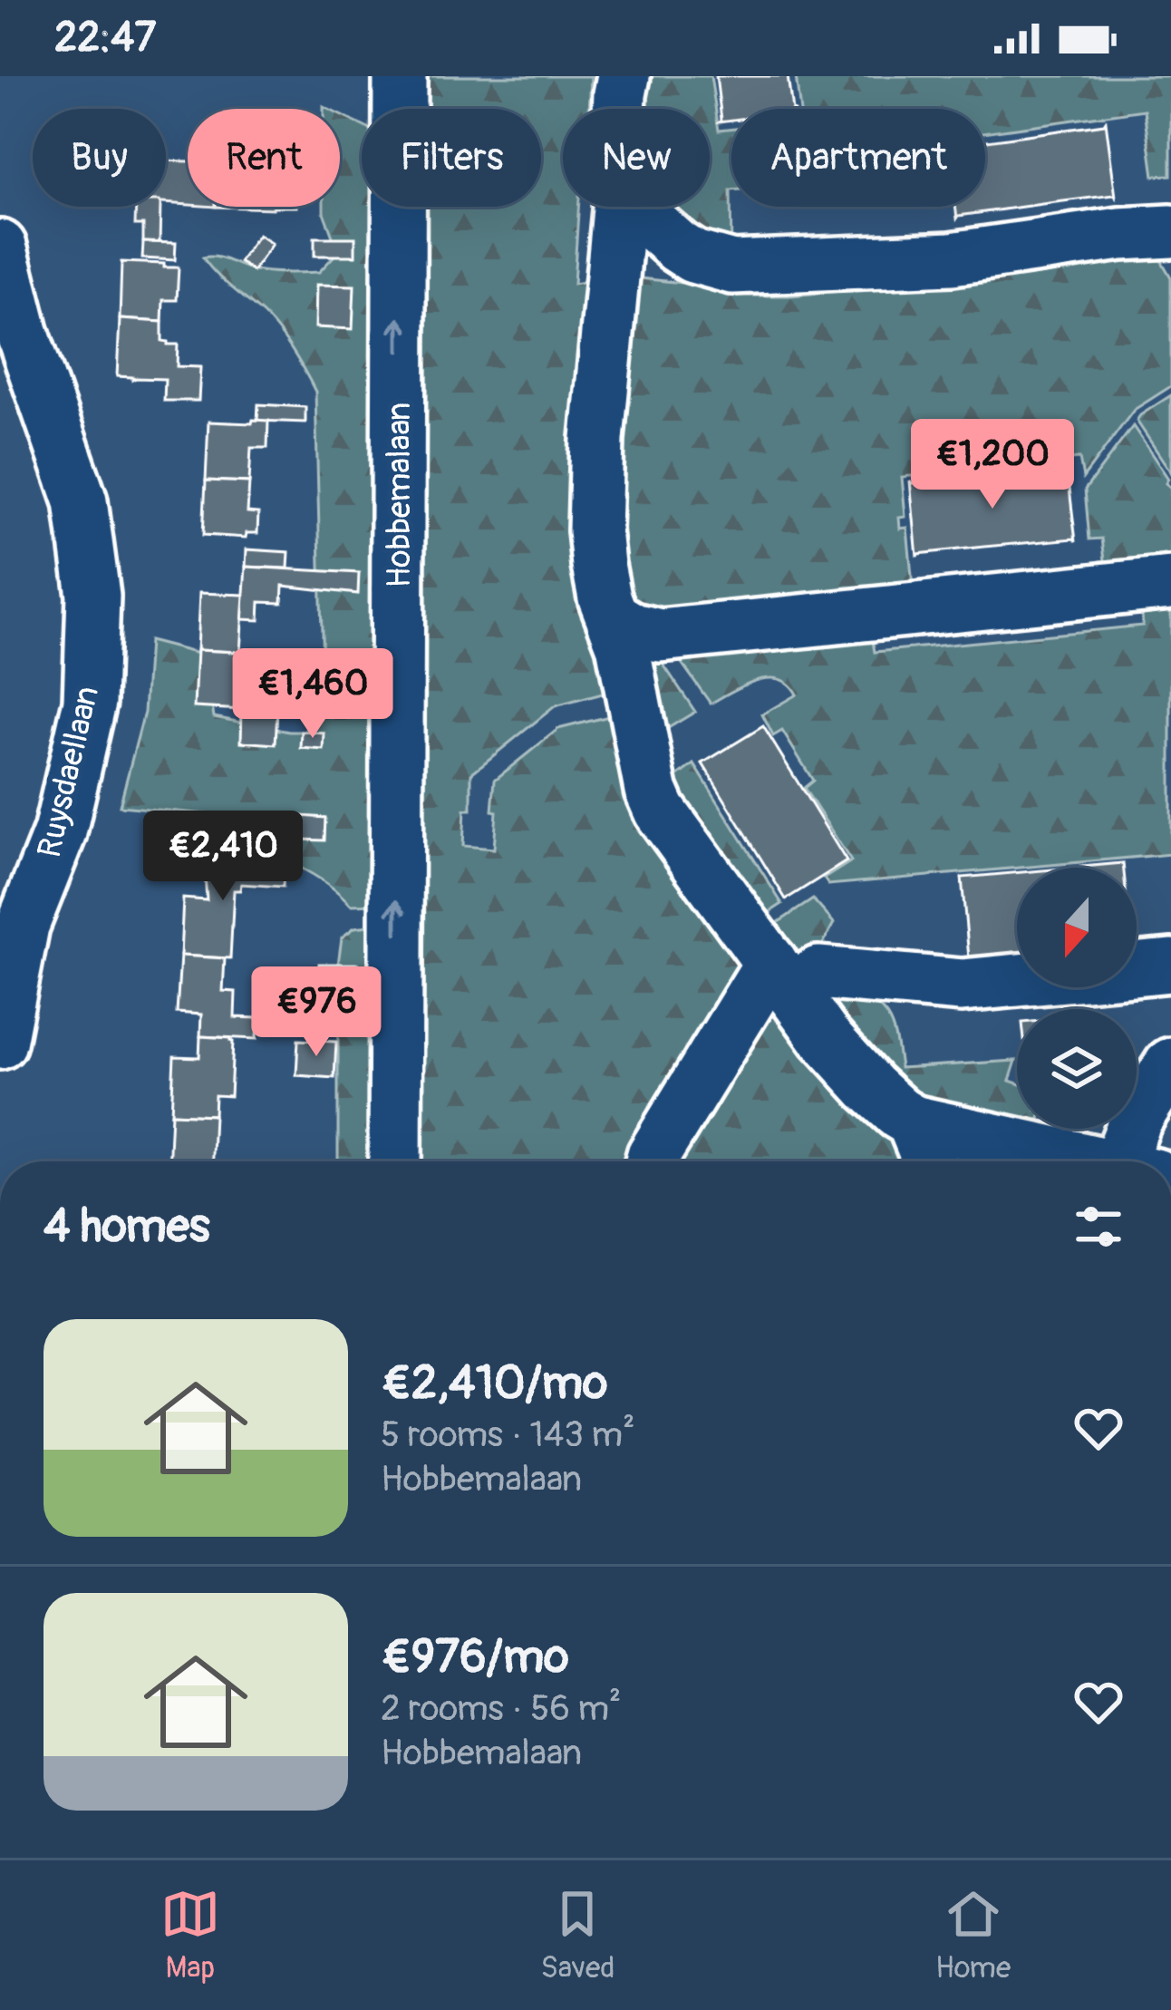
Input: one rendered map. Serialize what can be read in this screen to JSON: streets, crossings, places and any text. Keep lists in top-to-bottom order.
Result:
{
  "streets": {
    "street": ["Hobbemalaan", "Ruysdaellaan"]
  },
  "north": "bottom",
  "page": {
    "status": "22:47",
    "chip": [
      "Buy",
      "Rent",
      "Filters",
      "New",
      "Apartment"
    ],
    "price": [
      "€1,200",
      "€1,460",
      "€2,410",
      "€976"
    ],
    "heading": "4 homes",
    "list": [
      {
        "name": "€2,410/mo",
        "note": "5 rooms · 143 m² · Hobbemalaan"
      },
      {
        "name": "€976/mo",
        "note": "2 rooms · 56 m² · Hobbemalaan"
      }
    ],
    "tabs": ["Map", "Saved", "Home"]
  }
}
